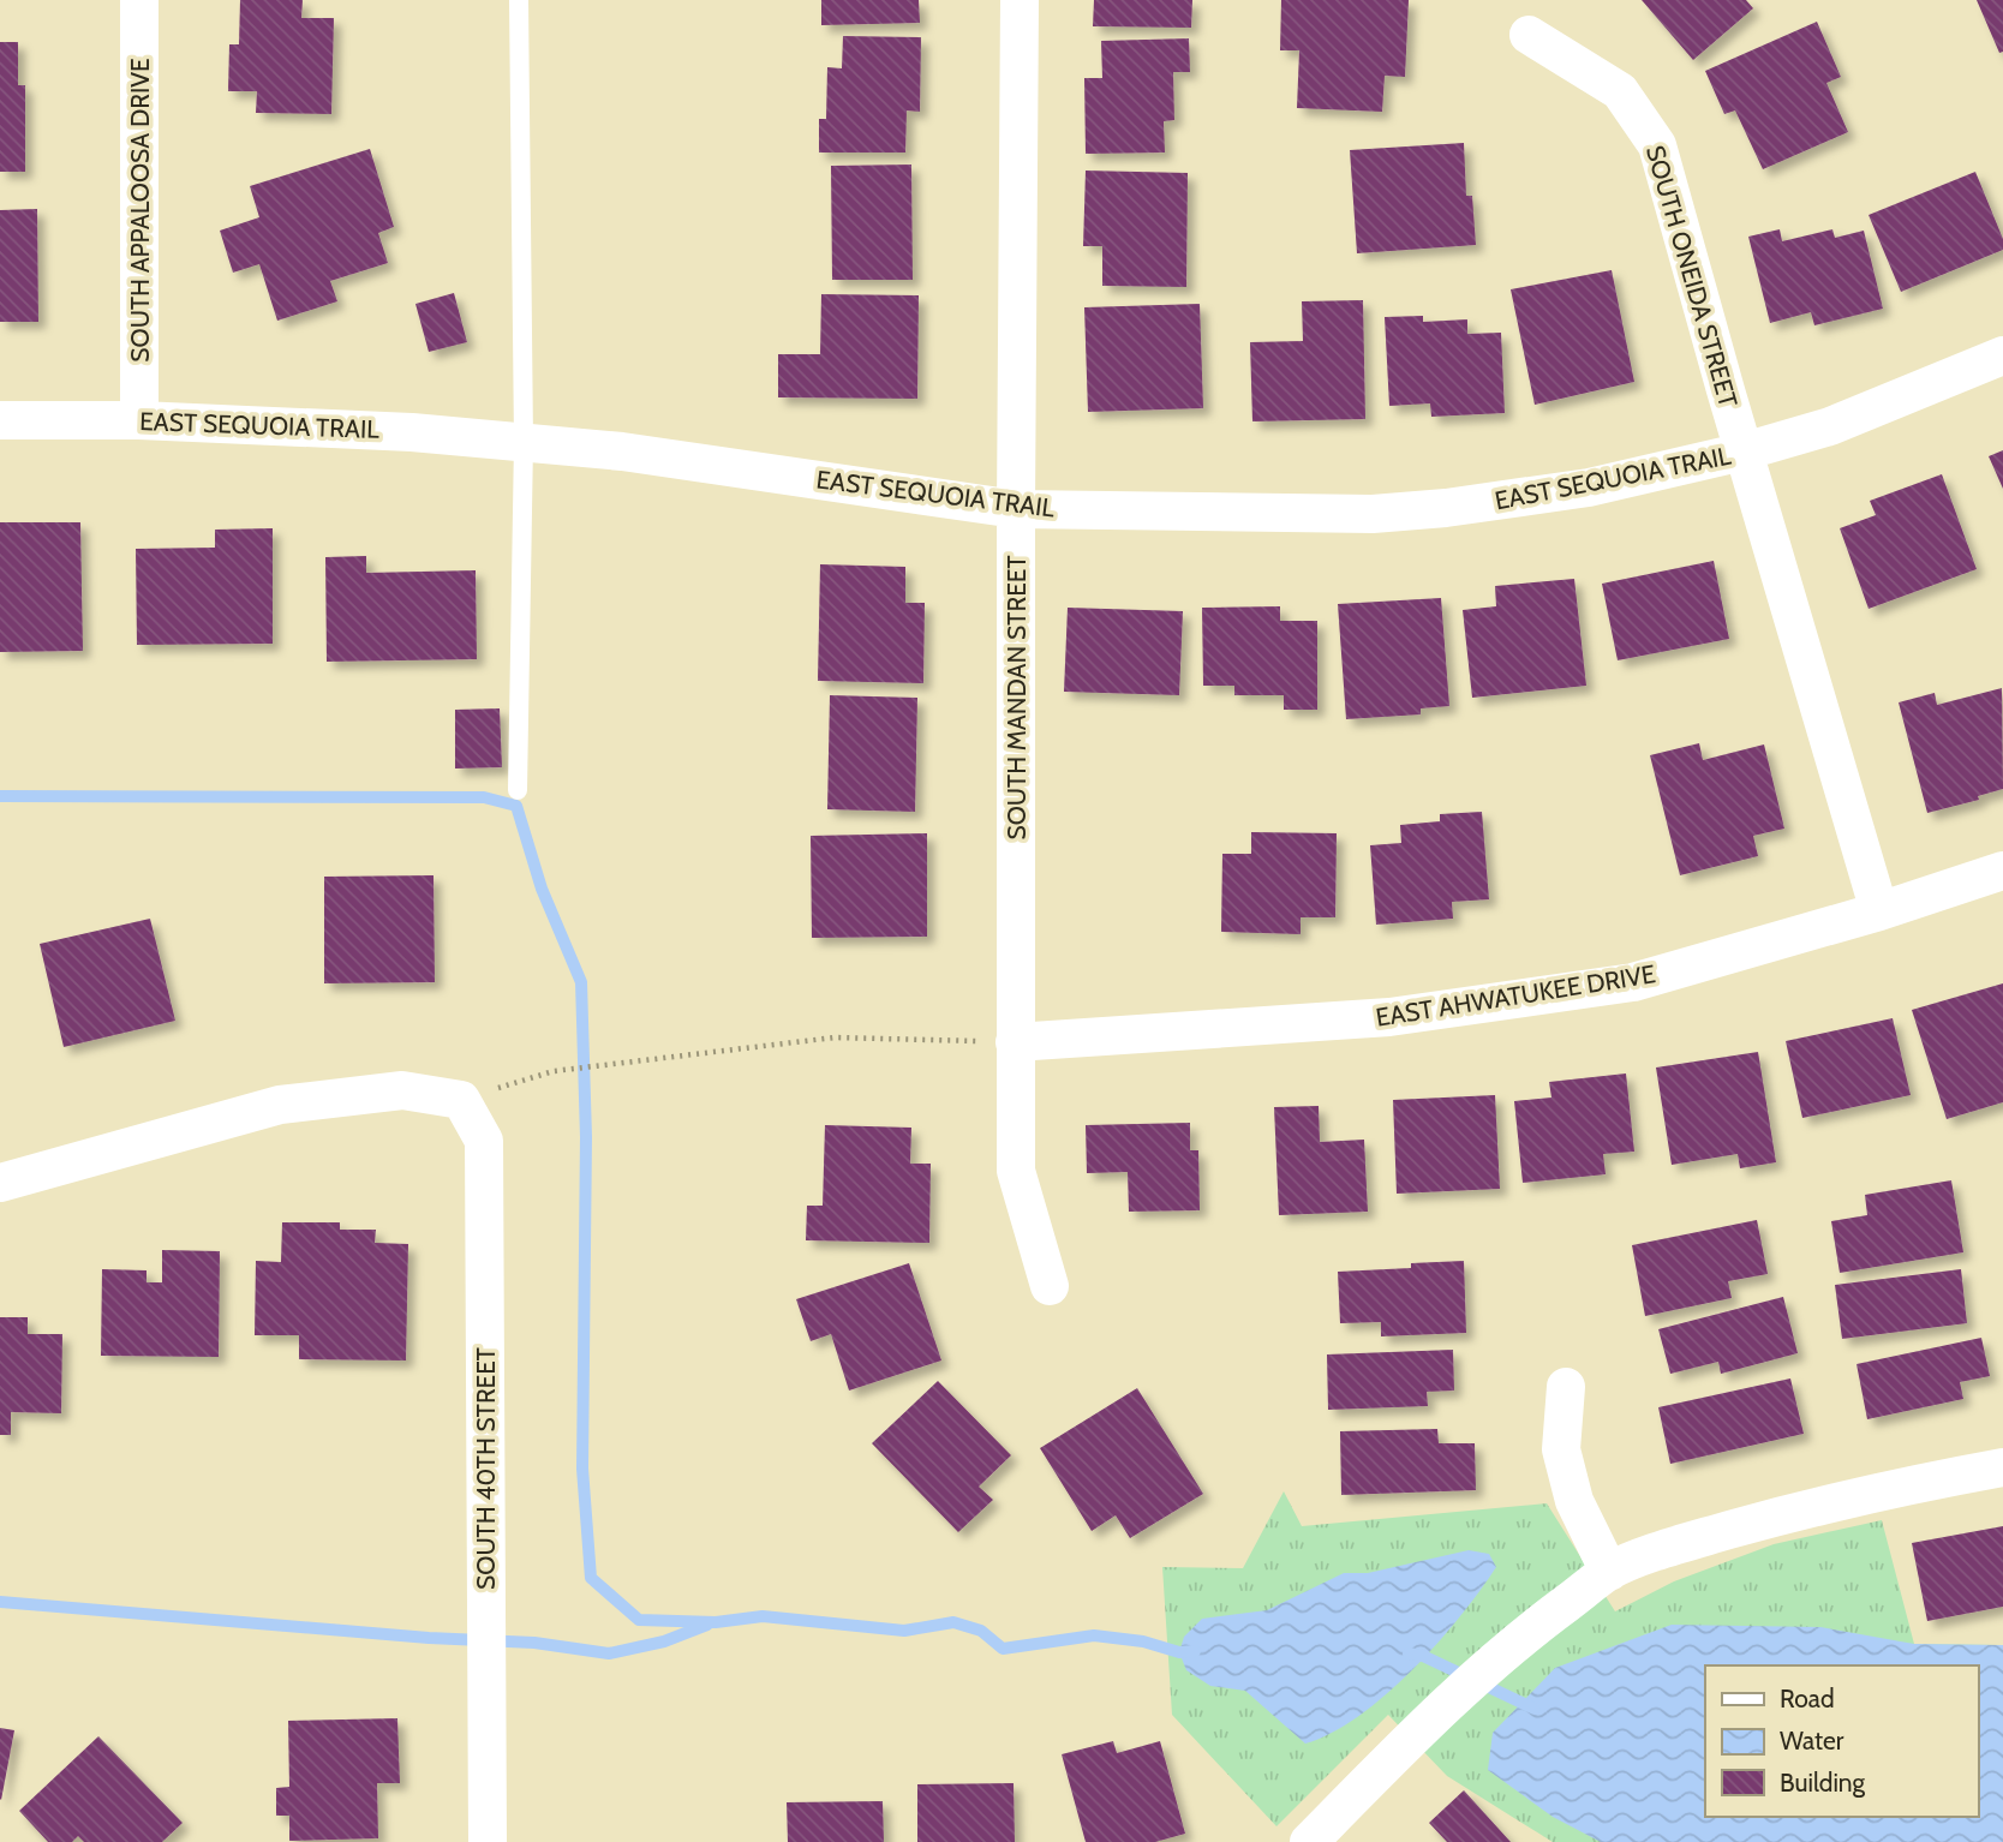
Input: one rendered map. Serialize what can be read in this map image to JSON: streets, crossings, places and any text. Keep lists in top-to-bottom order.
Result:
{
  "streets": {
    "street": [
      "SOUTH APPALOOSA DRIVE",
      "SOUTH ONEIDA STREET",
      "EAST SEQUOIA TRAIL",
      "SOUTH MANDAN STREET",
      "EAST AHWATUKEE DRIVE",
      "SOUTH 40TH STREET"
    ]
  },
  "crossings": [
    ["SOUTH APPALOOSA DRIVE", "EAST SEQUOIA TRAIL"],
    ["SOUTH ONEIDA STREET", "EAST SEQUOIA TRAIL"],
    ["SOUTH ONEIDA STREET", "EAST AHWATUKEE DRIVE"],
    ["EAST SEQUOIA TRAIL", "SOUTH MANDAN STREET"],
    ["SOUTH MANDAN STREET", "EAST AHWATUKEE DRIVE"]
  ],
  "legend": ["Road", "Water", "Building"]
}
